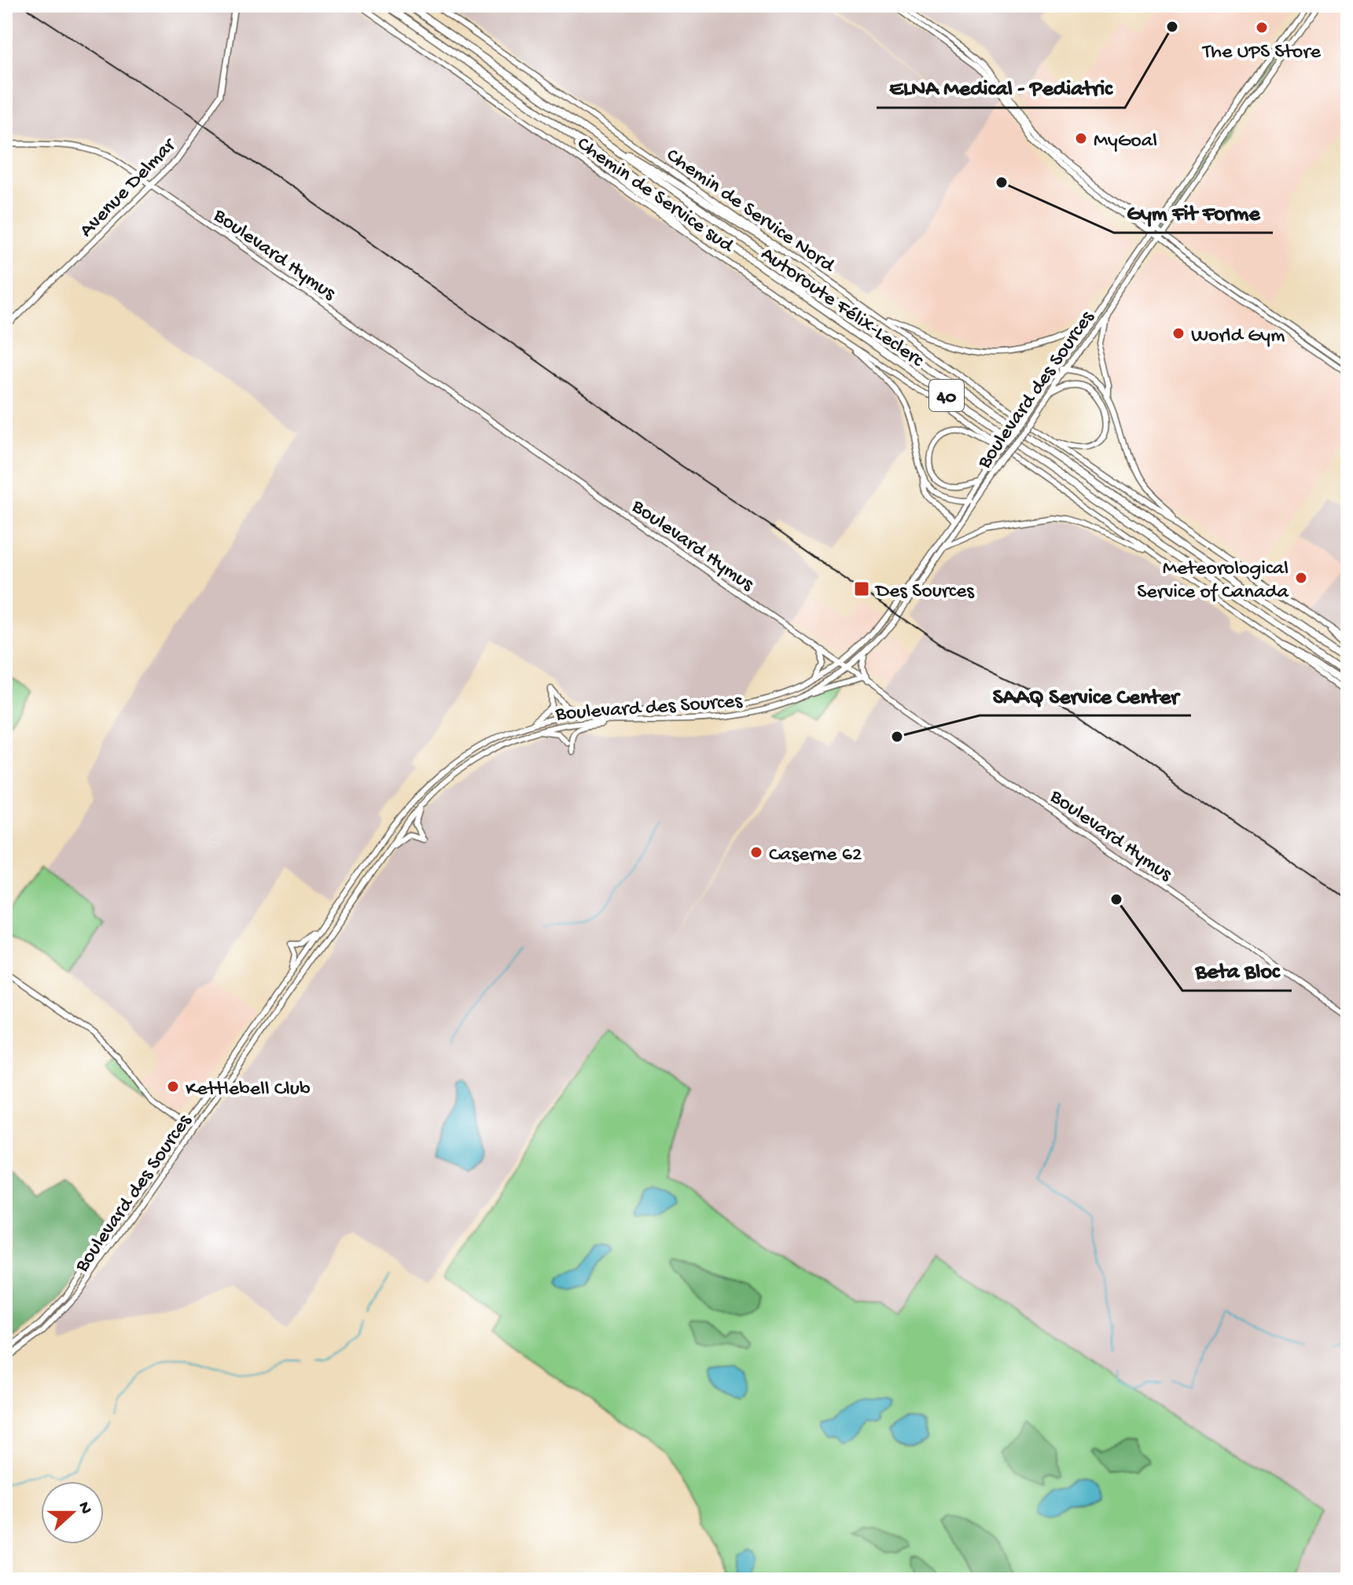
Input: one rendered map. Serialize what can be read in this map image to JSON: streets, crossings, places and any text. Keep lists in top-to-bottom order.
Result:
{
  "streets": {
    "highway": ["Autoroute Félix-Leclerc", "40"],
    "main road": [
      "Avenue Delmar",
      "Chemin de Service sud",
      "Chemin de Service Nord",
      "Boulevard Hymus",
      "Boulevard des Sources"
    ]
  },
  "crossings": [
    ["Avenue Delmar", "Boulevard Hymus"],
    ["Boulevard Hymus", "Boulevard des Sources"]
  ],
  "places": {
    "other": [
      "ELNA Medical - Pediatric",
      "The UPS Store",
      "MyGoal",
      "Gym Fit Forme",
      "World Gym",
      "Meteorological Service of Canada",
      "SAAQ Service Center",
      "Caserne 62",
      "Beta Bloc",
      "Kettlebell Club"
    ],
    "transit": ["Des Sources"]
  },
  "north": "right"
}
